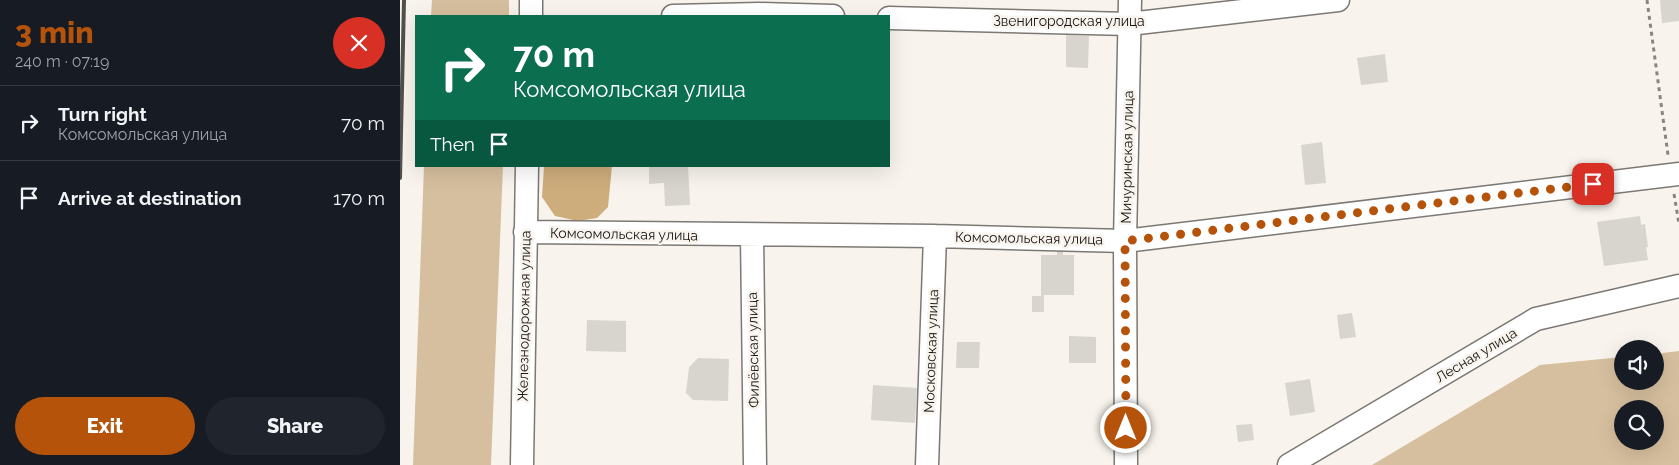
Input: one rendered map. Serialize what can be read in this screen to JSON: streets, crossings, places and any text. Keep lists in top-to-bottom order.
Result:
{
  "streets": {
    "street": [
      "Звенигородская улица",
      "Мичуринская улица",
      "Комсомольская улица",
      "Железнодорожная улица",
      "Филёвская улица",
      "Московская улица",
      "Лесная улица"
    ]
  },
  "crossings": [
    ["Звенигородская улица", "Мичуринская улица"],
    ["Мичуринская улица", "Комсомольская улица"],
    ["Комсомольская улица", "Железнодорожная улица"],
    ["Комсомольская улица", "Филёвская улица"],
    ["Комсомольская улица", "Московская улица"]
  ],
  "page": {
    "heading": ["3 min", "240 m · 07:19"],
    "turn": ["70 m", "Комсомольская улица"],
    "list": [
      {
        "name": "Turn right",
        "note": "Комсомольская улица",
        "value": "70 m"
      },
      {
        "name": "Arrive at destination",
        "value": "170 m"
      }
    ],
    "then": "Then",
    "buttons": ["Exit", "Share"]
  }
}
